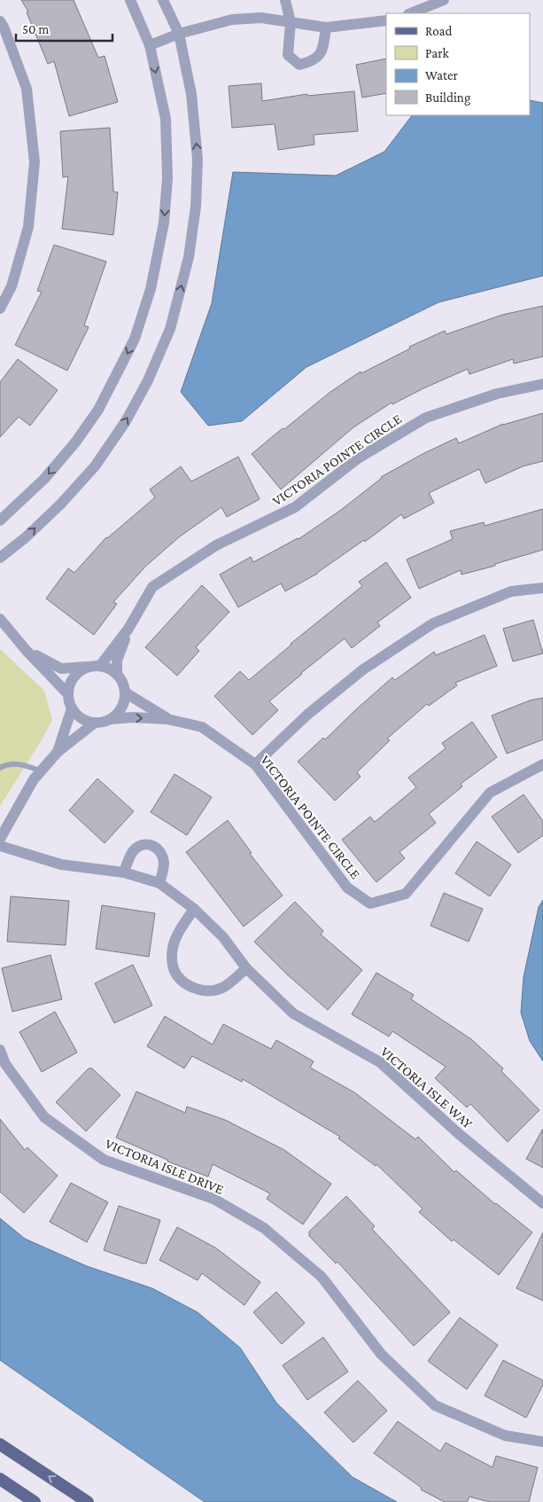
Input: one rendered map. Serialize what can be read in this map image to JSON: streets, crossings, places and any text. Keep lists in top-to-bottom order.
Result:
{
  "streets": {
    "street": ["VICTORIA POINTE CIRCLE", "VICTORIA ISLE WAY", "VICTORIA ISLE DRIVE"]
  },
  "legend": [
    "Road",
    "Park",
    "Water",
    "Building"
  ],
  "scale_bar": "50 m"
}
